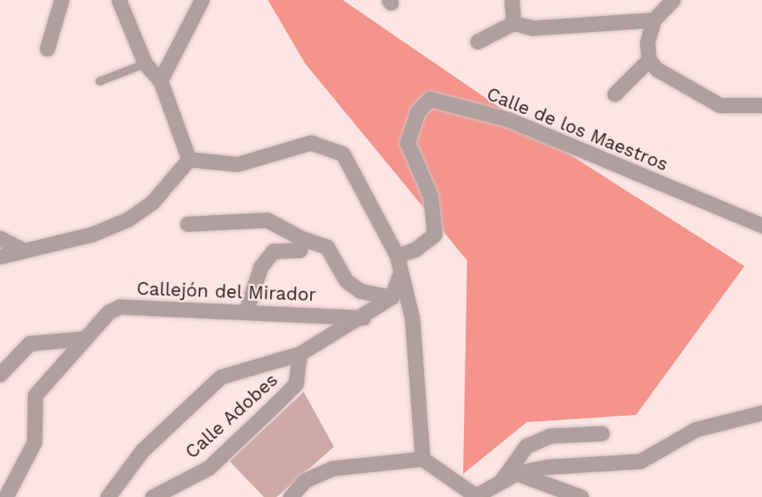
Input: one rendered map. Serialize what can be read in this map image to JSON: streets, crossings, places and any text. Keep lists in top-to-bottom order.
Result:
{
  "streets": {
    "street": ["Calle de los Maestros", "Callejón del Mirador", "Calle Adobes"]
  }
}
